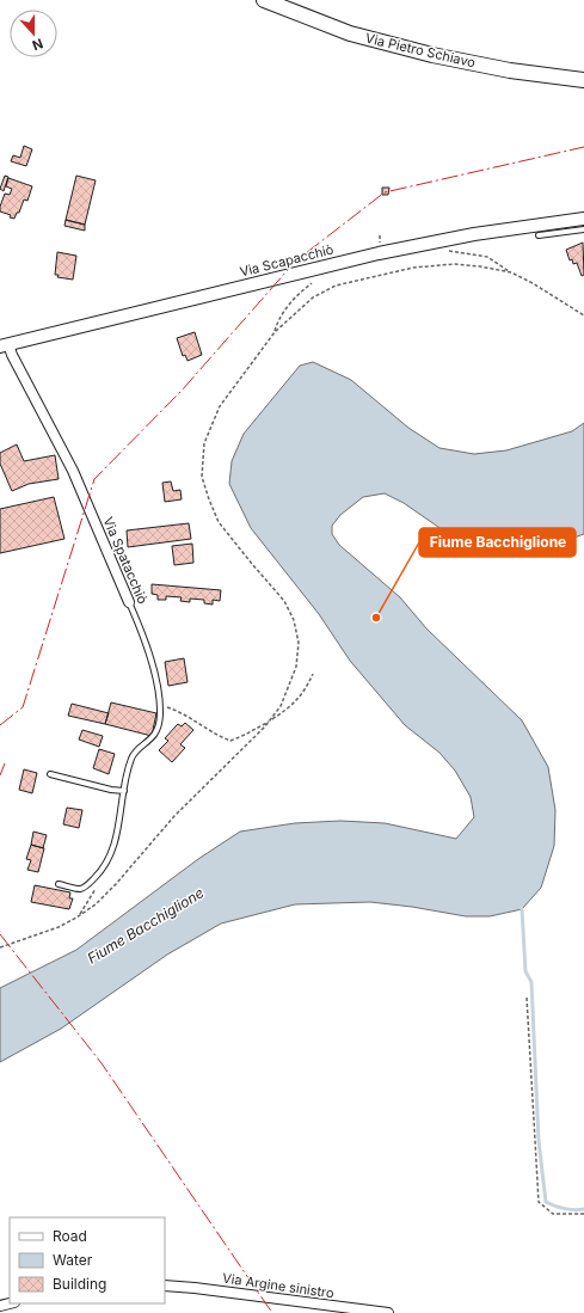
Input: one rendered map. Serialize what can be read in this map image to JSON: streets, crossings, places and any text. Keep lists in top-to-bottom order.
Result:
{
  "streets": {
    "main road": ["Via Pietro Schiavo"],
    "street": ["Via Scapacchiò", "Via Spatacchiò", "Via Argine sinistro"]
  },
  "crossings": [
    ["Via Scapacchiò", "Via Spatacchiò"]
  ],
  "water": ["Fiume Bacchiglione"],
  "places": ["Fiume Bacchiglione"],
  "legend": ["Road", "Water", "Building"],
  "north": "bottom"
}
